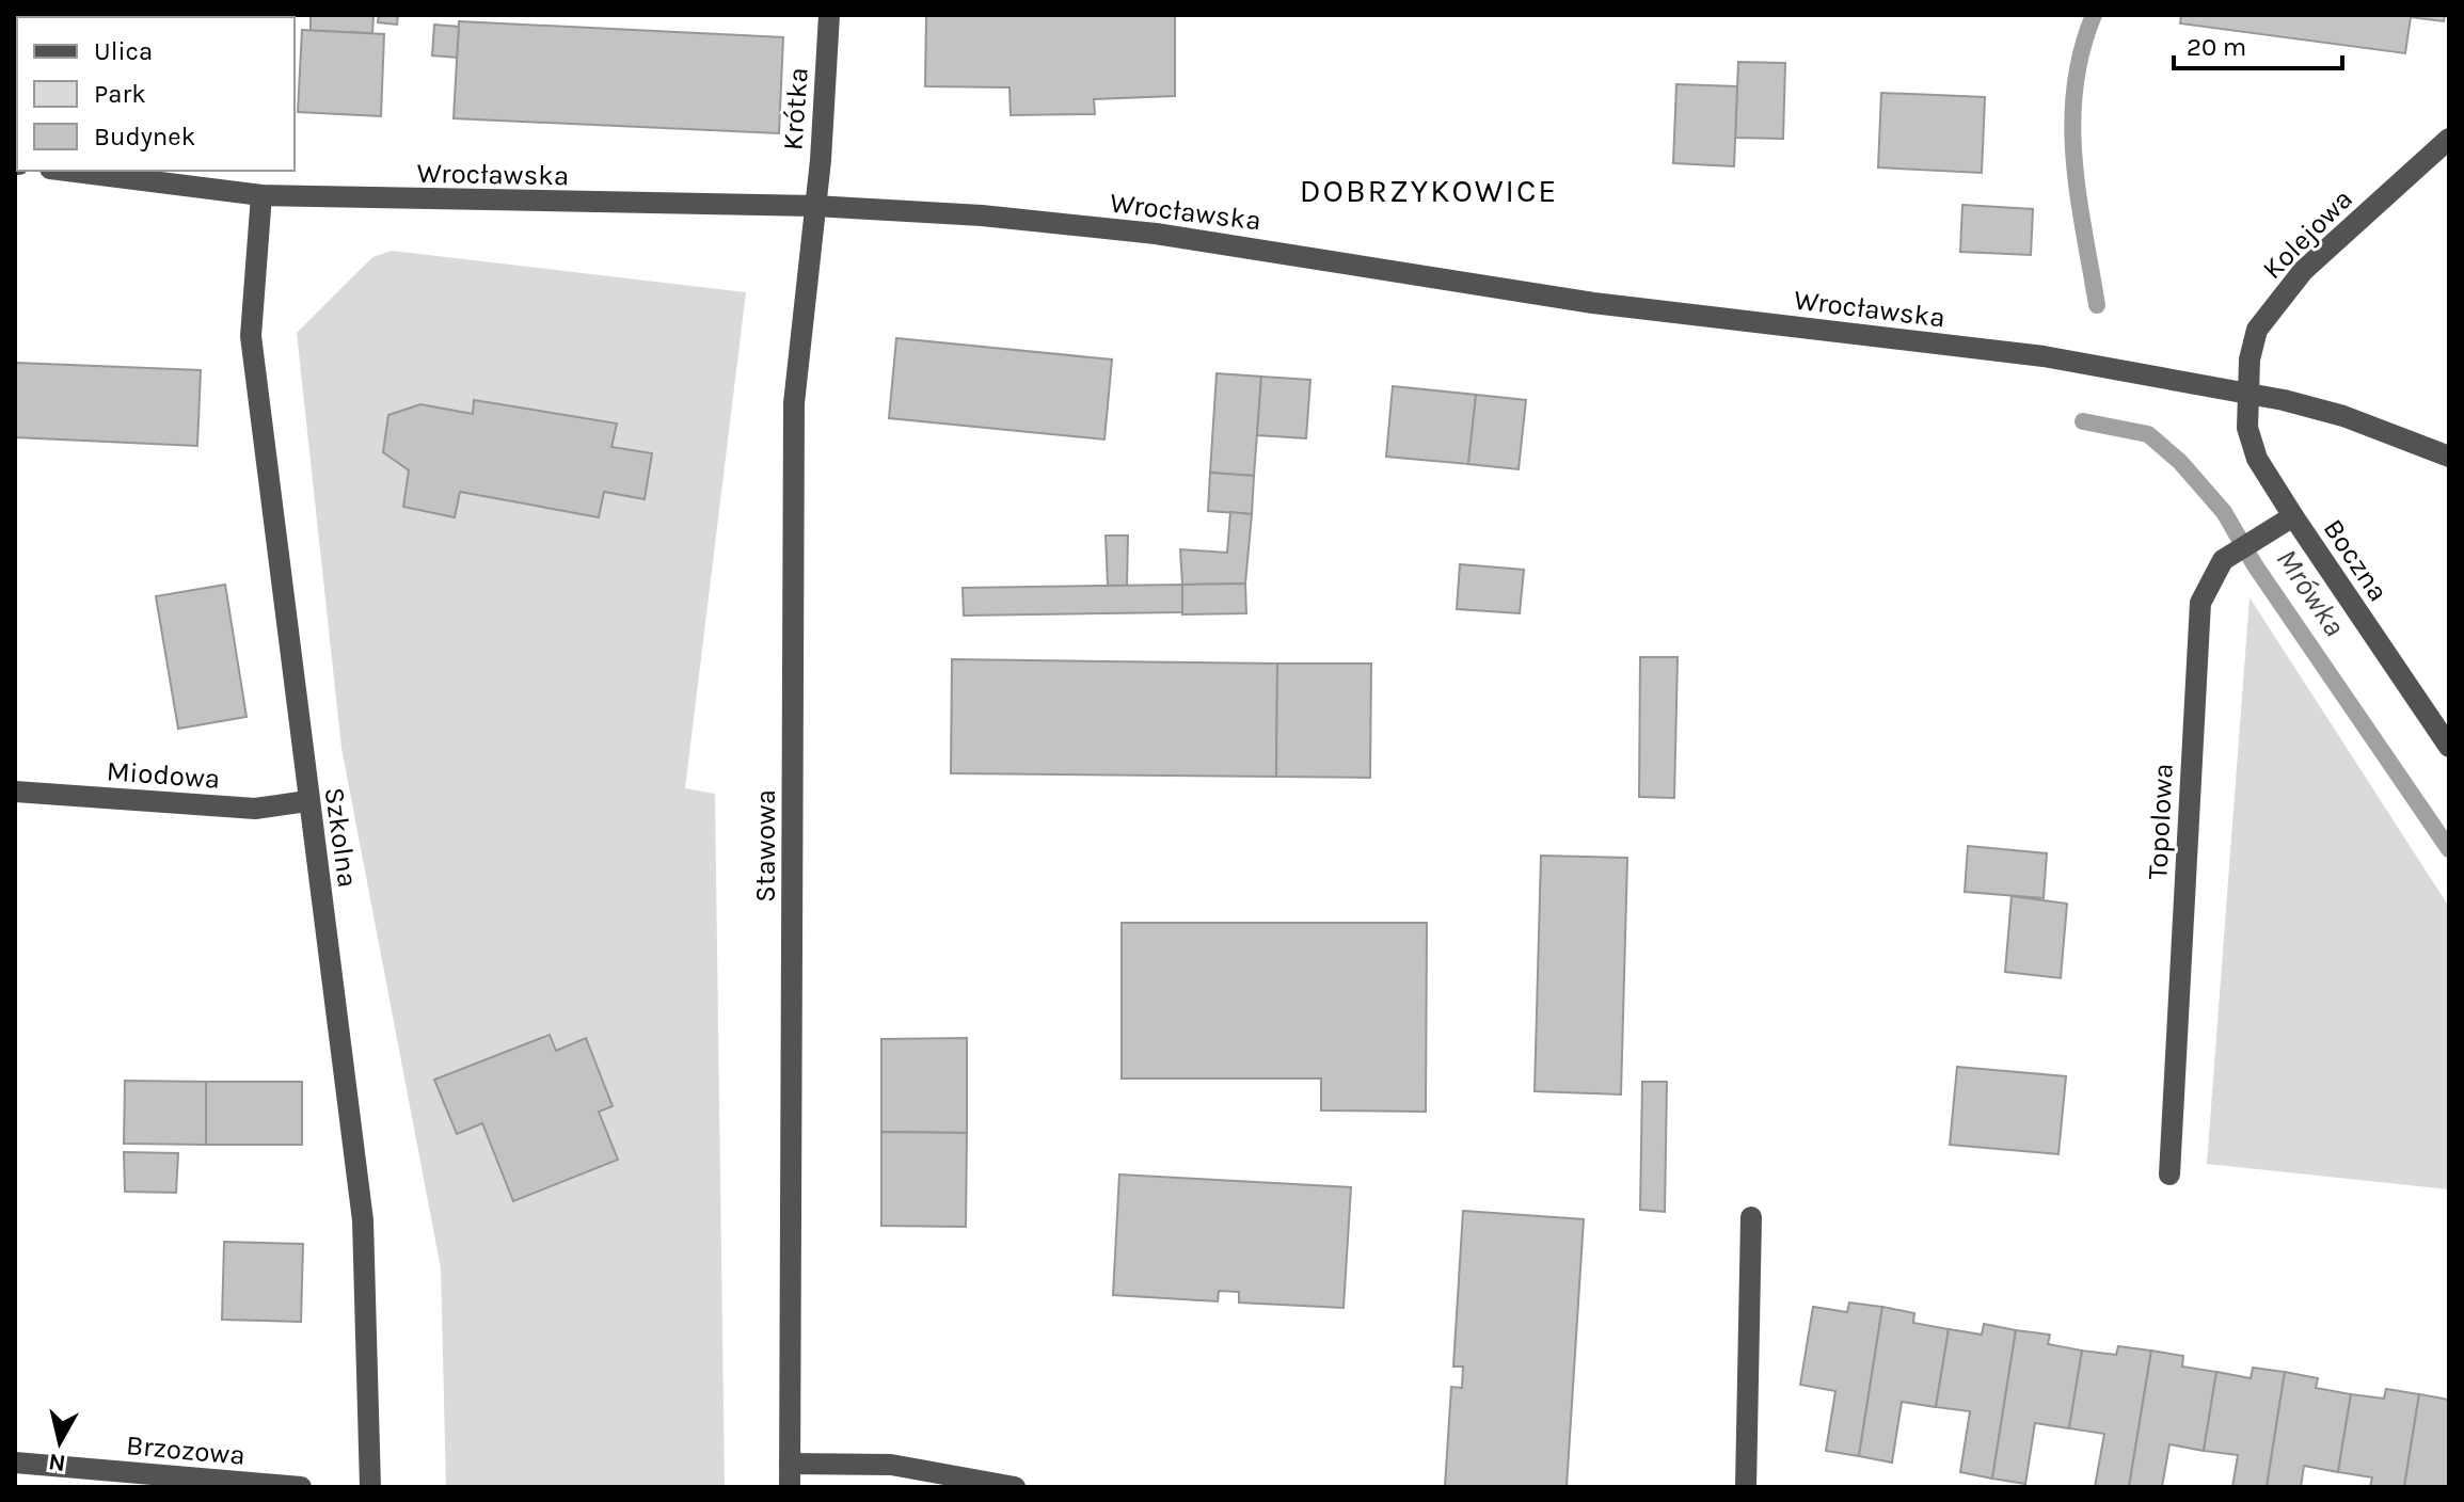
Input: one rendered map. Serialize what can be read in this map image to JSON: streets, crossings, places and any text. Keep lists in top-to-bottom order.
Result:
{
  "streets": {
    "street": [
      "Krótka",
      "Wrocławska",
      "Kolejowa",
      "Boczna",
      "Miodowa",
      "Topolowa",
      "Szkolna",
      "Stawowa",
      "Brzozowa"
    ]
  },
  "crossings": [
    ["Krótka", "Wrocławska"],
    ["Krótka", "Stawowa"],
    ["Wrocławska", "Kolejowa"],
    ["Wrocławska", "Boczna"],
    ["Wrocławska", "Szkolna"],
    ["Wrocławska", "Stawowa"],
    ["Kolejowa", "Boczna"],
    ["Boczna", "Topolowa"],
    ["Miodowa", "Szkolna"]
  ],
  "districts": ["DOBRZYKOWICE"],
  "water": ["Mrówka"],
  "legend": ["Ulica", "Park", "Budynek"],
  "scale_bar": "20 m",
  "north": "bottom"
}
